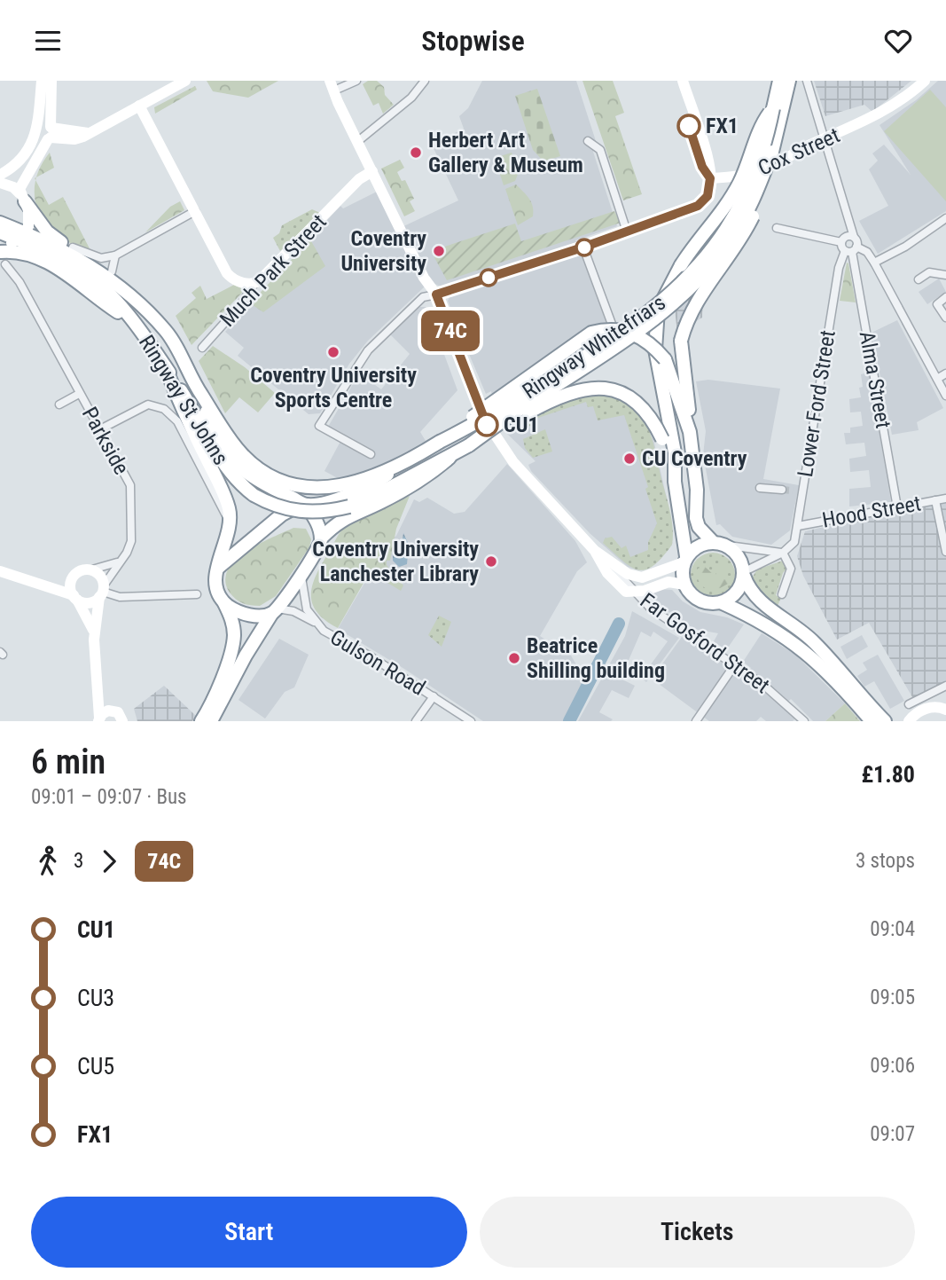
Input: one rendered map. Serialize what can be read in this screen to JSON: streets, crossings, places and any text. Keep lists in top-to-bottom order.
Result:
{
  "streets": {
    "highway": ["Ringway Whitefriars", "Ringway St Johns"],
    "street": [
      "Cox Street",
      "Much Park Street",
      "Alma Street",
      "Lower Ford Street",
      "Parkside",
      "Hood Street",
      "Far Gosford Street",
      "Gulson Road"
    ]
  },
  "crossings": [
    ["Ringway Whitefriars", "Ringway St Johns"],
    ["Alma Street", "Lower Ford Street"],
    ["Alma Street", "Hood Street"],
    ["Lower Ford Street", "Hood Street"]
  ],
  "places": [
    "FX1",
    "Herbert Art Gallery & Museum",
    "Coventry University",
    "Coventry University Sports Centre",
    "CU1",
    "CU Coventry",
    "Coventry University Lanchester Library",
    "Beatrice Shilling building"
  ],
  "lines": ["bus line 74C"],
  "page": {
    "header": "Stopwise",
    "on_map": "74C",
    "heading": ["6 min", "09:01 – 09:07 · Bus", "£1.80"],
    "legs": ["3", "74C", "3 stops"],
    "list": [
      {
        "name": "CU1",
        "value": "09:04"
      },
      {
        "name": "CU3",
        "value": "09:05"
      },
      {
        "name": "CU5",
        "value": "09:06"
      },
      {
        "name": "FX1",
        "value": "09:07"
      }
    ],
    "buttons": ["Start", "Tickets"]
  }
}
